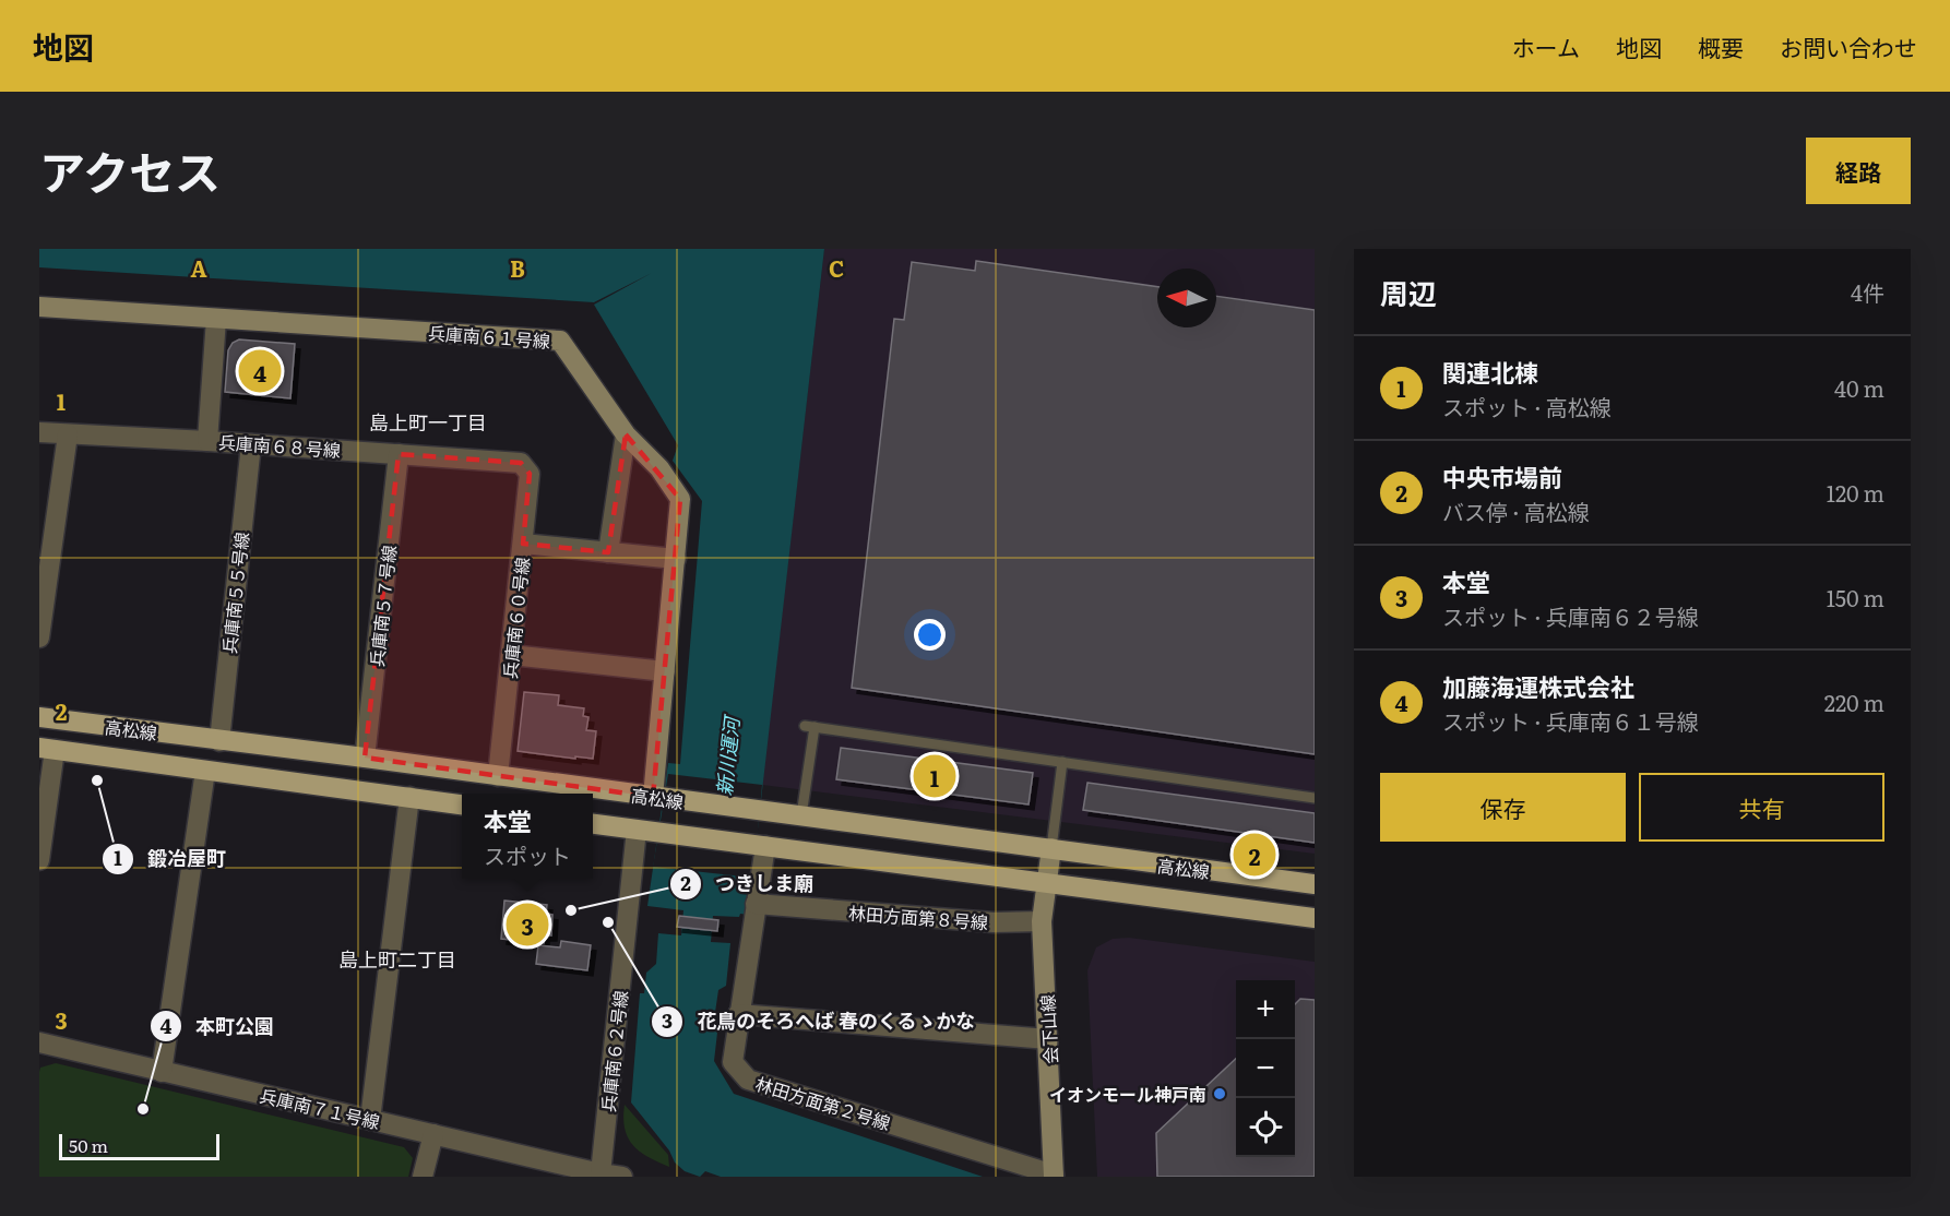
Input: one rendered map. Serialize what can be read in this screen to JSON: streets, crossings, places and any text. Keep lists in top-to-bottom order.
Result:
{
  "streets": {
    "main road": ["高松線"],
    "street": [
      "兵庫南６１号線",
      "兵庫南６８号線",
      "兵庫南５５号線",
      "兵庫南５７号線",
      "兵庫南６０号線",
      "林田方面第８号線",
      "会下山線",
      "兵庫南６２号線",
      "林田方面第２号線",
      "兵庫南７１号線"
    ]
  },
  "crossings": [
    ["兵庫南６１号線", "高松線"],
    ["兵庫南６８号線", "兵庫南５５号線"],
    ["兵庫南６８号線", "兵庫南５７号線"],
    ["兵庫南６８号線", "兵庫南６０号線"],
    ["兵庫南５５号線", "高松線"],
    ["兵庫南５７号線", "高松線"],
    ["兵庫南６０号線", "高松線"],
    ["高松線", "会下山線"],
    ["高松線", "兵庫南６２号線"],
    ["高松線", "林田方面第２号線"],
    ["林田方面第８号線", "会下山線"],
    ["林田方面第８号線", "林田方面第２号線"],
    ["会下山線", "林田方面第２号線"],
    ["兵庫南６２号線", "兵庫南７１号線"]
  ],
  "districts": ["島上町一丁目", "島上町二丁目"],
  "water": ["新川運河"],
  "places": [
    "鍛冶屋町",
    "つきしま廟",
    "花鳥のそろへば 春のくるゝかな",
    "イオンモール神戸南",
    "本町公園"
  ],
  "scale_bar": "50 m",
  "north": "left",
  "page": {
    "header": "地図",
    "nav": [
      "ホーム",
      "地図",
      "概要",
      "お問い合わせ"
    ],
    "title": "アクセス",
    "buttons": [
      "経路",
      ["保存", "共有"]
    ],
    "heading": ["周辺", "4件"],
    "list": [
      {
        "mark": "1",
        "name": "関連北棟",
        "note": "スポット · 高松線",
        "value": "40 m"
      },
      {
        "mark": "2",
        "name": "中央市場前",
        "note": "バス停 · 高松線",
        "value": "120 m"
      },
      {
        "mark": "3",
        "name": "本堂",
        "note": "スポット · 兵庫南６２号線",
        "value": "150 m"
      },
      {
        "mark": "4",
        "name": "加藤海運株式会社",
        "note": "スポット · 兵庫南６１号線",
        "value": "220 m"
      }
    ],
    "pins": [
      "4",
      "1",
      "2",
      "3"
    ],
    "popup": ["本堂", "スポット"],
    "map_buttons": ["+", "−"],
    "scale": "50 m"
  },
  "grid": {
    "columns": ["A", "B", "C"],
    "rows": ["1", "2", "3"]
  }
}
